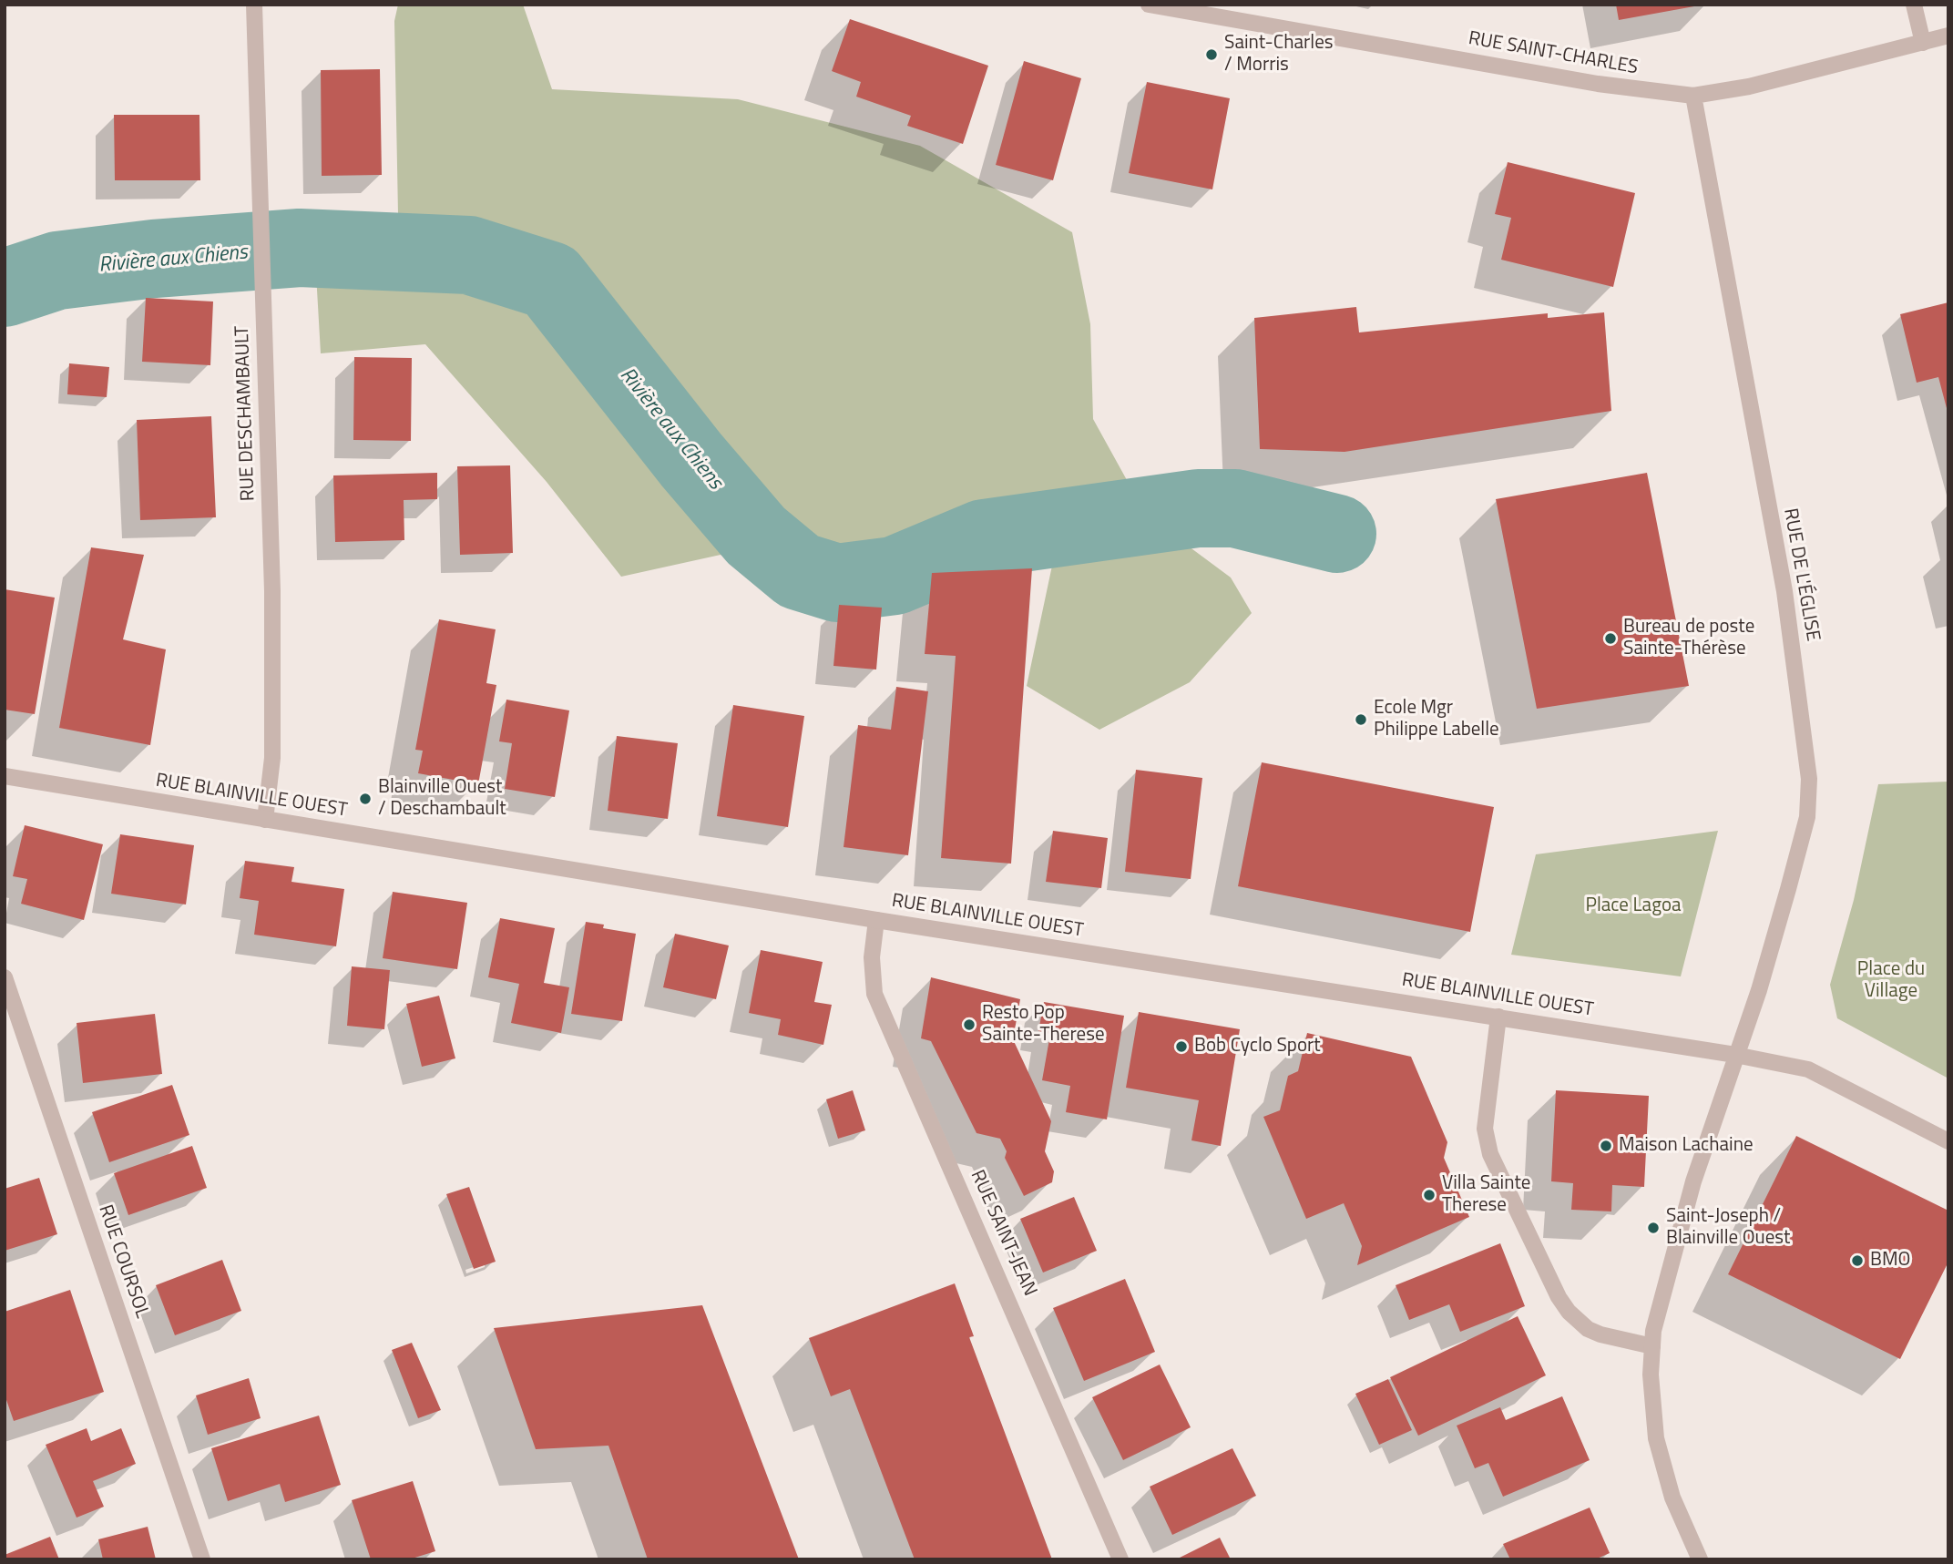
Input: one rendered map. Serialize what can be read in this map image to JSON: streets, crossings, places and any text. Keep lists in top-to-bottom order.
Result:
{
  "streets": {
    "street": [
      "RUE SAINT-CHARLES",
      "RUE DESCHAMBAULT",
      "RUE DE L'ÉGLISE",
      "RUE BLAINVILLE OUEST",
      "RUE SAINT-JEAN",
      "RUE COURSOL"
    ]
  },
  "crossings": [
    ["RUE SAINT-CHARLES", "RUE DE L'ÉGLISE"],
    ["RUE DESCHAMBAULT", "RUE BLAINVILLE OUEST"],
    ["RUE DE L'ÉGLISE", "RUE BLAINVILLE OUEST"],
    ["RUE BLAINVILLE OUEST", "RUE SAINT-JEAN"]
  ],
  "water": ["Rivière aux Chiens"],
  "parks": ["Place Lagoa", "Place du Village"],
  "places": [
    "Saint-Charles / Morris",
    "Bureau de poste Sainte-Thérèse",
    "Ecole Mgr Philippe Labelle",
    "Blainville Ouest / Deschambault",
    "Resto Pop Sainte-Therese",
    "Bob Cyclo Sport",
    "Maison Lachaine",
    "Villa Sainte Therese",
    "Saint-Joseph / Blainville Ouest",
    "BMO"
  ]
}
